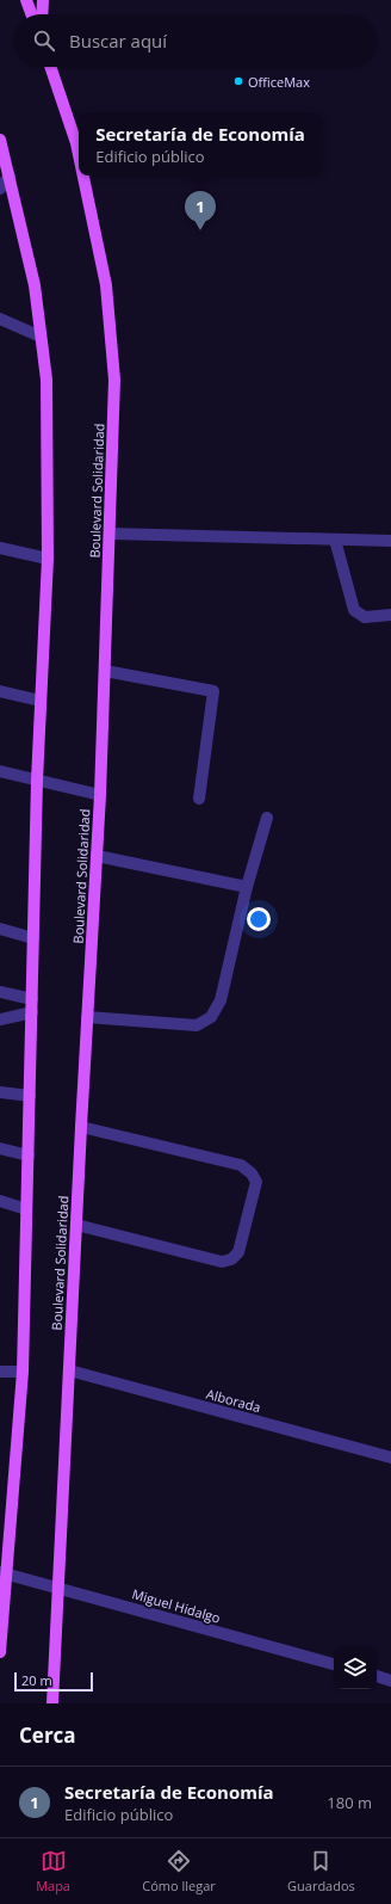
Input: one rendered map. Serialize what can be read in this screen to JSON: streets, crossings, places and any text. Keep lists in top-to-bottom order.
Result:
{
  "streets": {
    "main road": ["Boulevard Solidaridad"],
    "street": ["Alborada", "Miguel Hidalgo"]
  },
  "crossings": [
    ["Boulevard Solidaridad", "Alborada"],
    ["Boulevard Solidaridad", "Miguel Hidalgo"]
  ],
  "places": ["OfficeMax"],
  "scale_bar": "20 m",
  "page": {
    "search": "Buscar aquí",
    "popup": ["Secretaría de Economía", "Edificio público"],
    "pins": "1",
    "scale": "20 m",
    "heading": "Cerca",
    "list": [
      {
        "mark": "1",
        "name": "Secretaría de Economía",
        "note": "Edificio público",
        "value": "180 m"
      }
    ],
    "nav": ["Mapa", "Cómo llegar", "Guardados"]
  }
}
